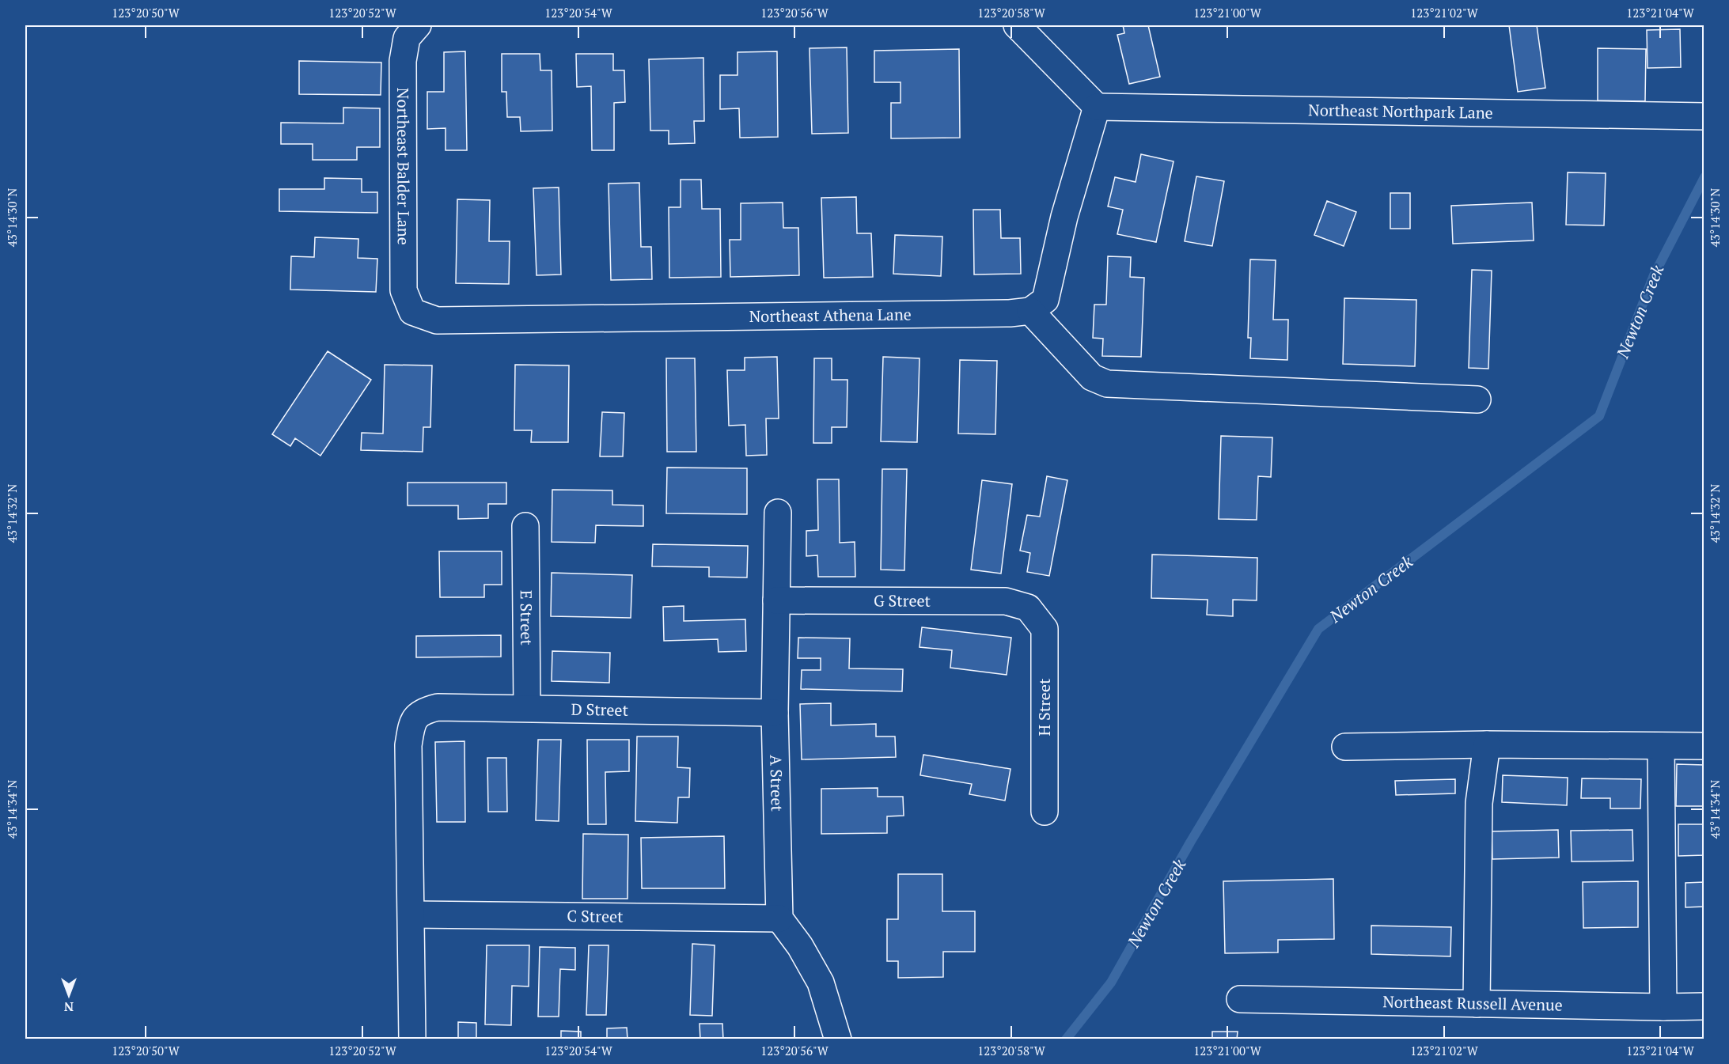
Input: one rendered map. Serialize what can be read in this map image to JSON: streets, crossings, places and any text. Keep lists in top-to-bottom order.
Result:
{
  "streets": {
    "street": [
      "Northeast Northpark Lane",
      "Northeast Balder Lane",
      "Northeast Athena Lane",
      "G Street",
      "E Street",
      "H Street",
      "D Street",
      "A Street",
      "C Street",
      "Northeast Russell Avenue"
    ]
  },
  "crossings": [
    ["Northeast Balder Lane", "Northeast Athena Lane"],
    ["G Street", "H Street"],
    ["G Street", "A Street"],
    ["E Street", "D Street"],
    ["D Street", "A Street"],
    ["D Street", "C Street"],
    ["A Street", "C Street"]
  ],
  "water": ["Newton Creek"],
  "north": "bottom",
  "coordinates": [
    "123°20'50\"W",
    "123°20'52\"W",
    "123°20'54\"W",
    "123°20'56\"W",
    "123°20'58\"W",
    "123°21'00\"W",
    "123°21'02\"W",
    "123°21'04\"W",
    "43°14'30\"N",
    "43°14'32\"N",
    "43°14'34\"N"
  ]
}
